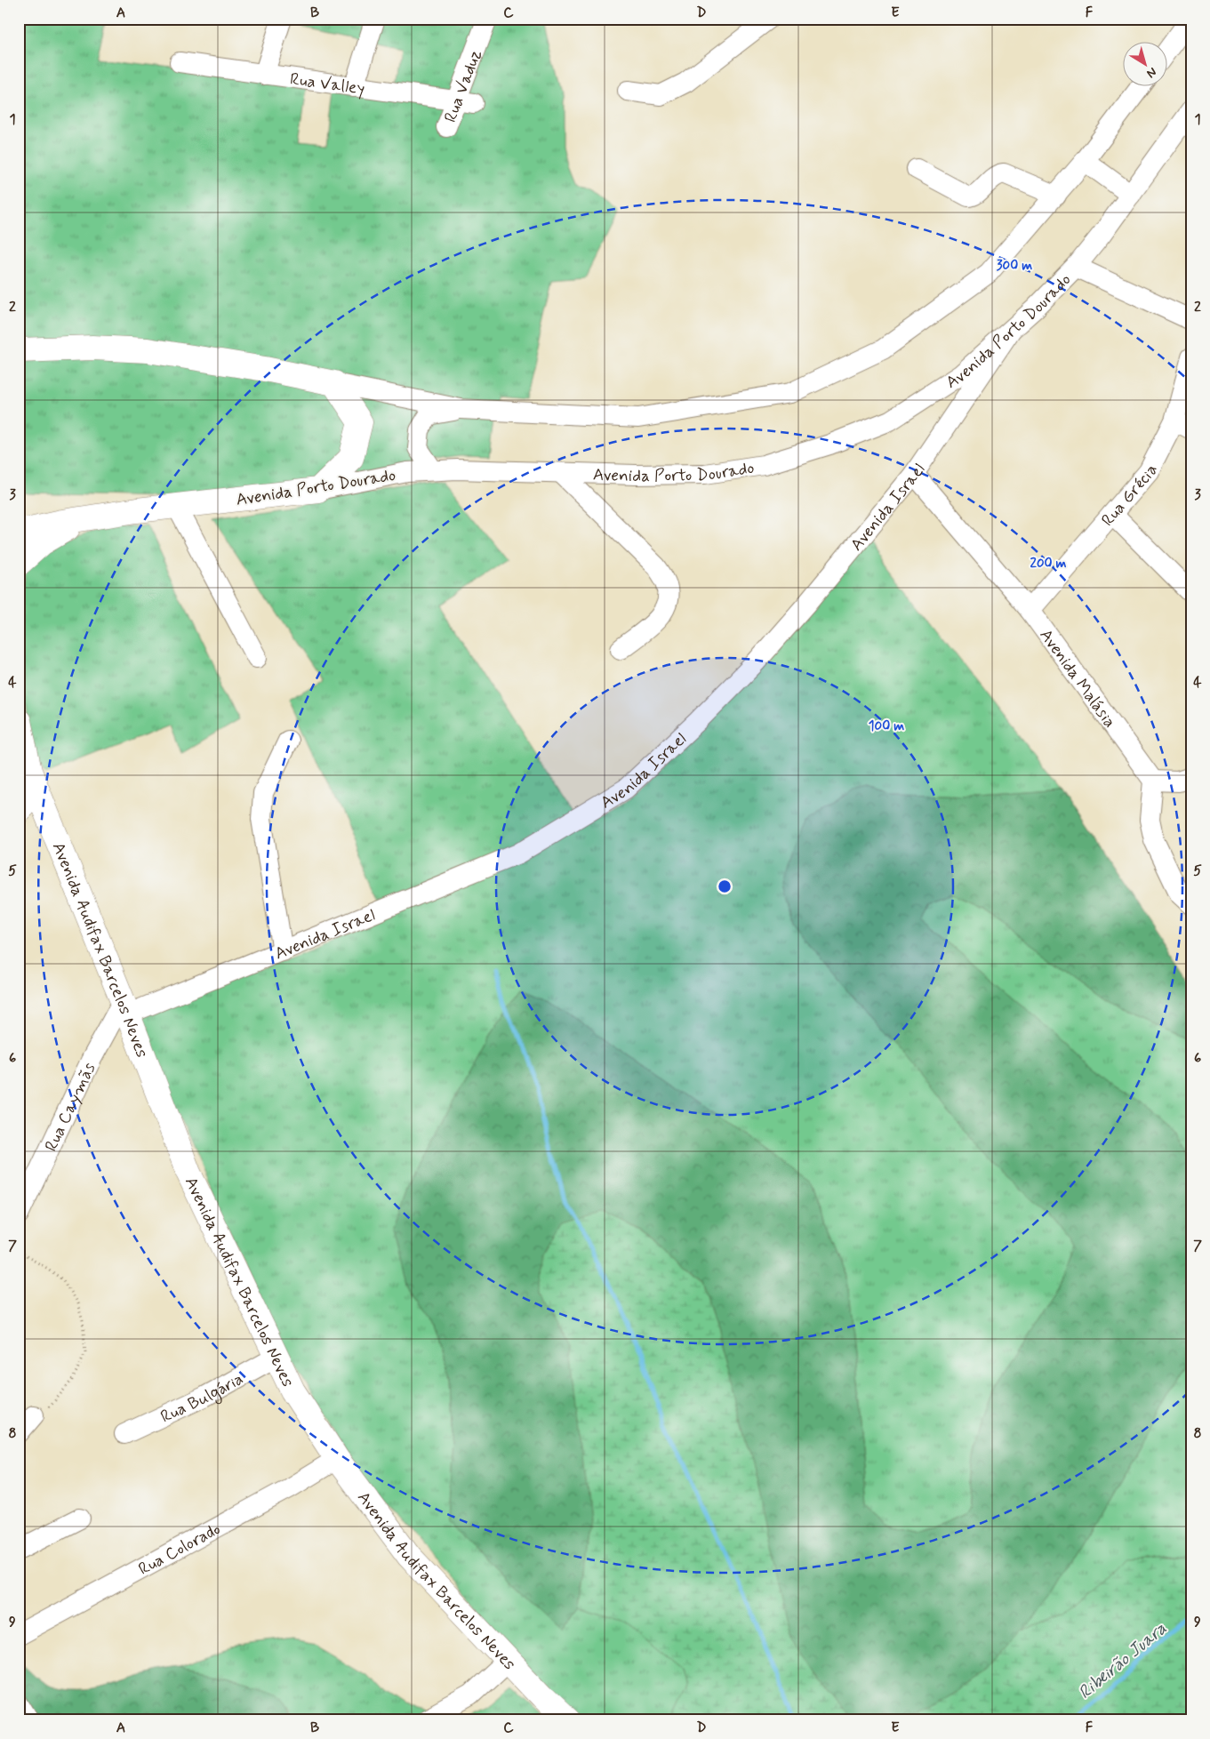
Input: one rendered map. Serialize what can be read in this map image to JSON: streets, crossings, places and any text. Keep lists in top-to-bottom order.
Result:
{
  "streets": {
    "main road": ["Avenida Porto Dourado", "Avenida Audifax Barcelos Neves"],
    "street": [
      "Rua Valley",
      "Rua Vaduz",
      "Rua Grécia",
      "Avenida Israel",
      "Avenida Malásia",
      "Rua Caymãs",
      "Rua Bulgária",
      "Rua Colorado"
    ]
  },
  "crossings": [
    ["Rua Valley", "Rua Vaduz"],
    ["Avenida Porto Dourado", "Avenida Israel"],
    ["Rua Grécia", "Avenida Malásia"],
    ["Avenida Israel", "Avenida Malásia"],
    ["Avenida Israel", "Avenida Audifax Barcelos Neves"],
    ["Avenida Israel", "Rua Caymãs"],
    ["Avenida Audifax Barcelos Neves", "Rua Caymãs"],
    ["Avenida Audifax Barcelos Neves", "Rua Bulgária"],
    ["Avenida Audifax Barcelos Neves", "Rua Colorado"]
  ],
  "water": ["Ribeirão Juara"],
  "north": "bottom right",
  "grid": {
    "columns": [
      "A",
      "B",
      "C",
      "D",
      "E",
      "F"
    ],
    "rows": [
      "1",
      "2",
      "3",
      "4",
      "5",
      "6",
      "7",
      "8",
      "9"
    ]
  },
  "rings": ["300 m", "200 m", "100 m"]
}
